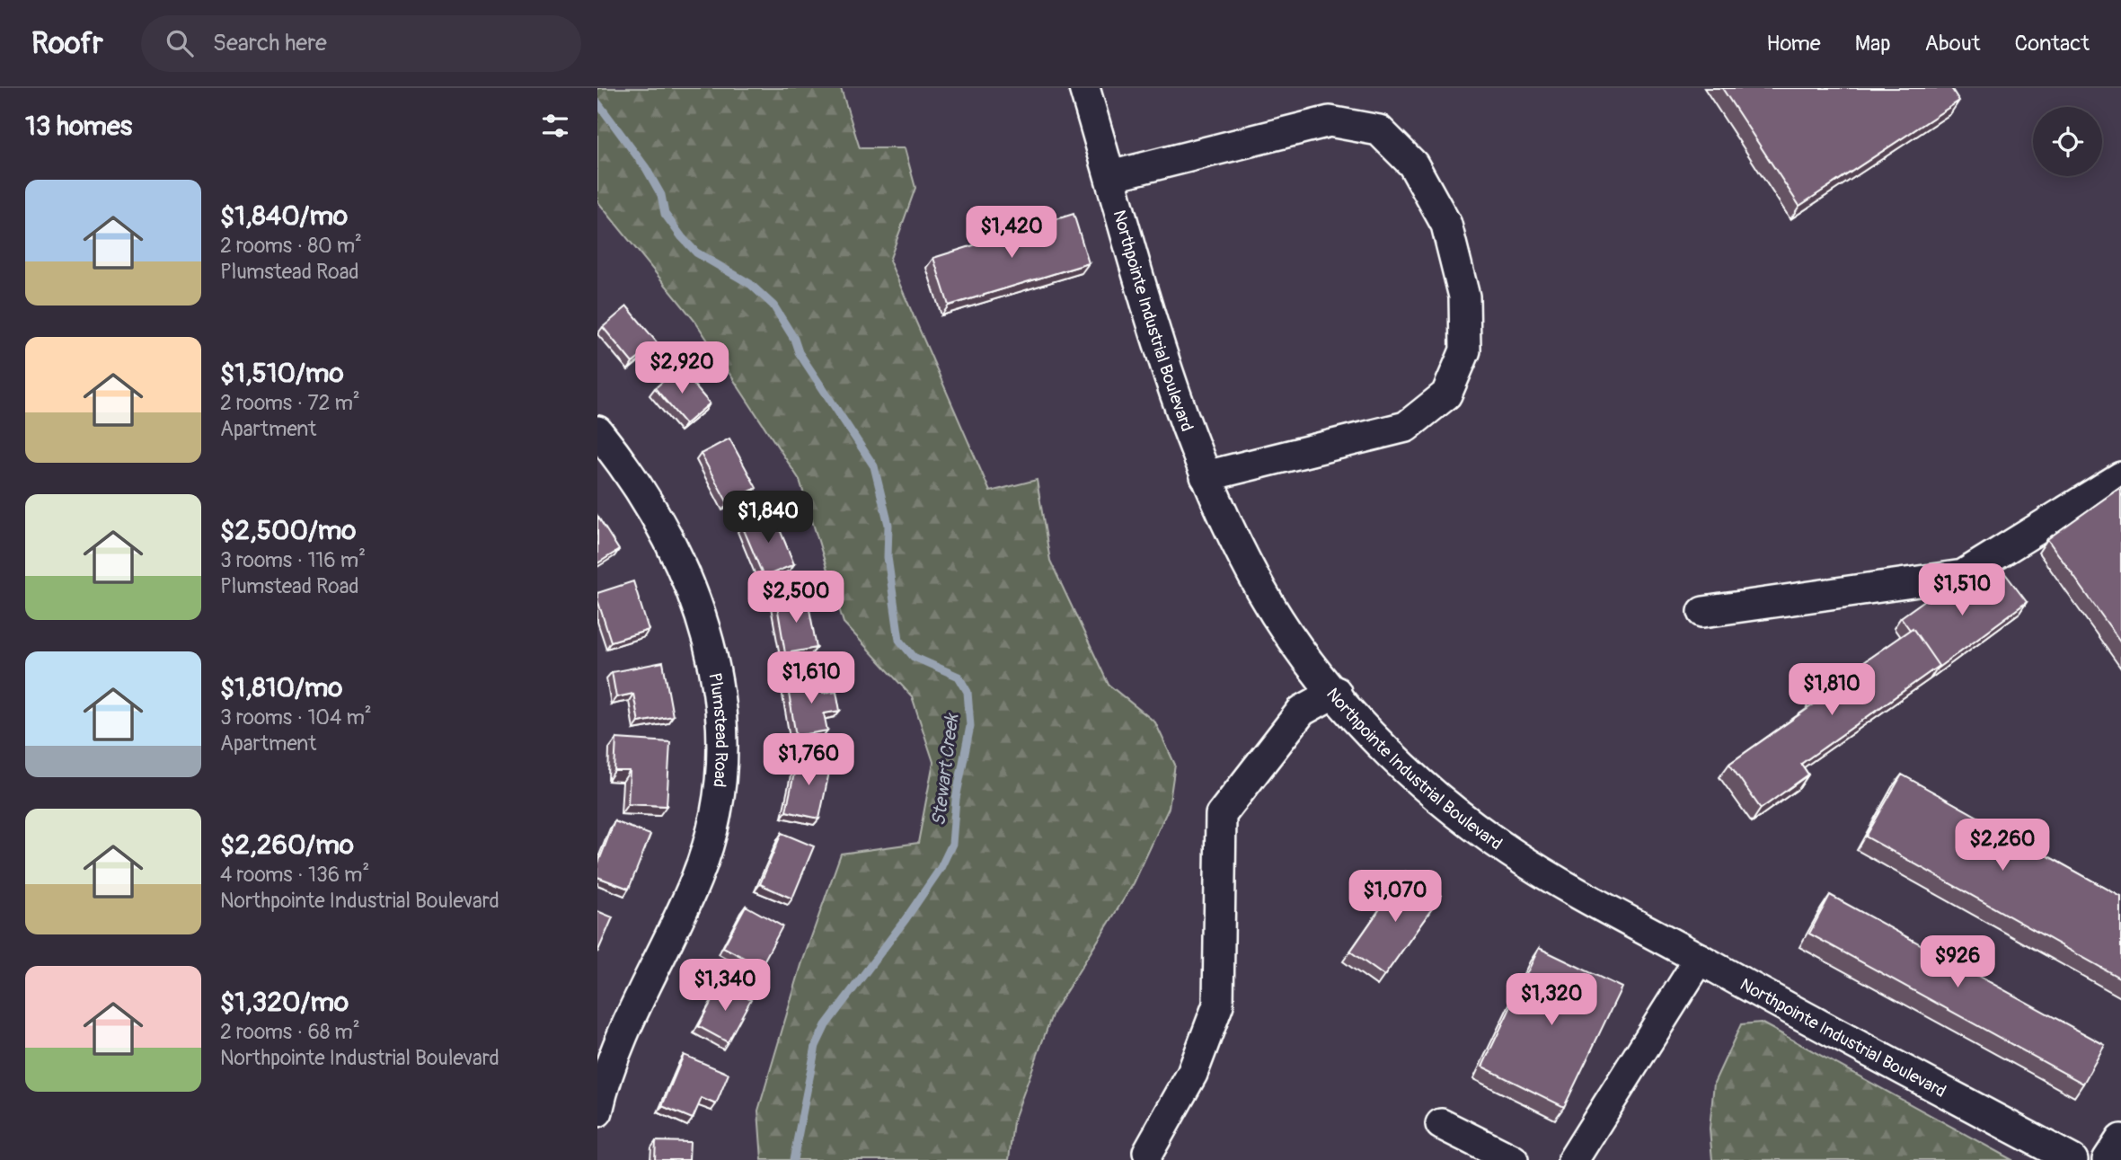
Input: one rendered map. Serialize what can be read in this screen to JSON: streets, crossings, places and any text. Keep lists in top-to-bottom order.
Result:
{
  "streets": {
    "street": ["Northpointe Industrial Boulevard", "Plumstead Road"]
  },
  "water": ["Stewart Creek"],
  "page": {
    "header": "Roofr",
    "search": "Search here",
    "nav": [
      "Home",
      "Map",
      "About",
      "Contact"
    ],
    "heading": "13 homes",
    "list": [
      {
        "name": "$1,840/mo",
        "note": "2 rooms · 80 m² · Plumstead Road"
      },
      {
        "name": "$1,510/mo",
        "note": "2 rooms · 72 m² · Apartment"
      },
      {
        "name": "$2,500/mo",
        "note": "3 rooms · 116 m² · Plumstead Road"
      },
      {
        "name": "$1,810/mo",
        "note": "3 rooms · 104 m² · Apartment"
      },
      {
        "name": "$2,260/mo",
        "note": "4 rooms · 136 m² · Northpointe Industrial Boulevard"
      },
      {
        "name": "$1,320/mo",
        "note": "2 rooms · 68 m² · Northpointe Industrial Boulevard"
      }
    ],
    "price": [
      "$1,420",
      "$2,920",
      "$1,840",
      "$1,510",
      "$2,500",
      "$1,610",
      "$1,810",
      "$1,760",
      "$2,260",
      "$1,070",
      "$926",
      "$1,340",
      "$1,320"
    ]
  }
}
